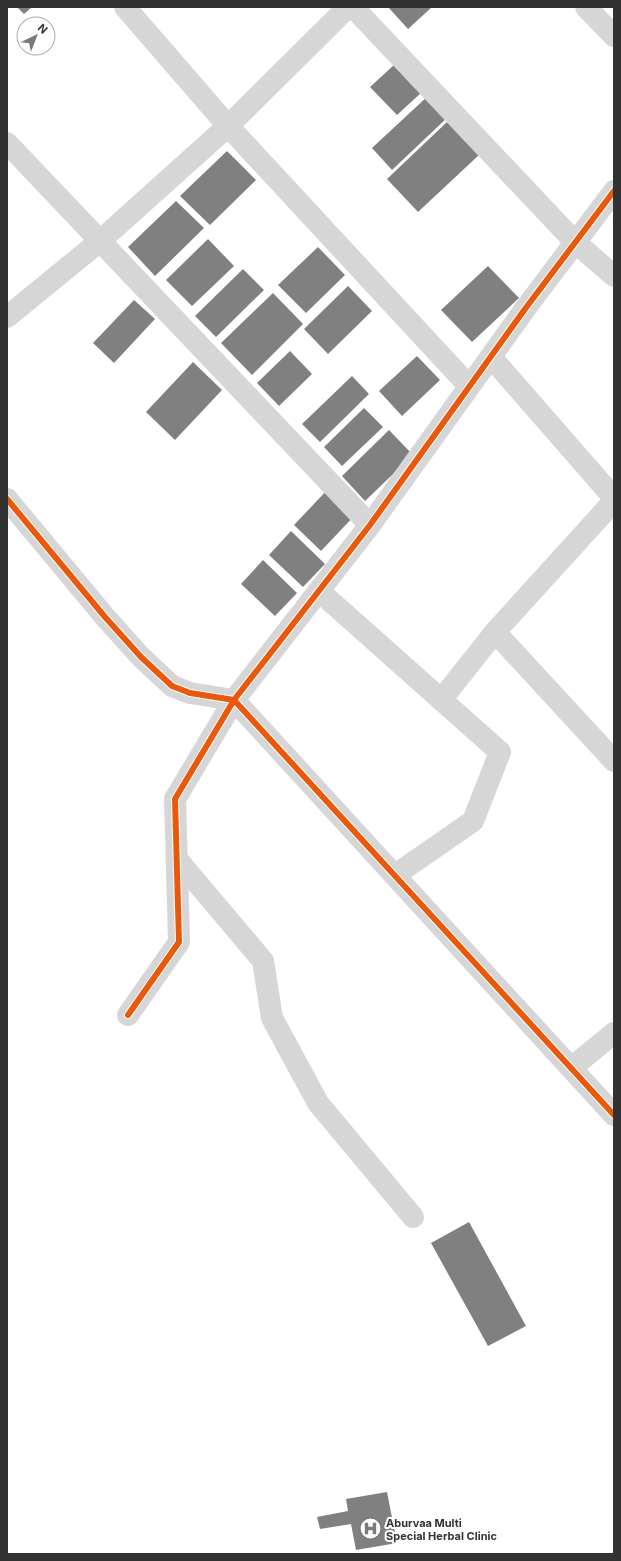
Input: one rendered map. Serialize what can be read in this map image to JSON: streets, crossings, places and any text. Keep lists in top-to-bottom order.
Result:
{
  "places": {
    "hospital": ["Aburvaa Multi Special Herbal Clinic"]
  },
  "north": "top right"
}
